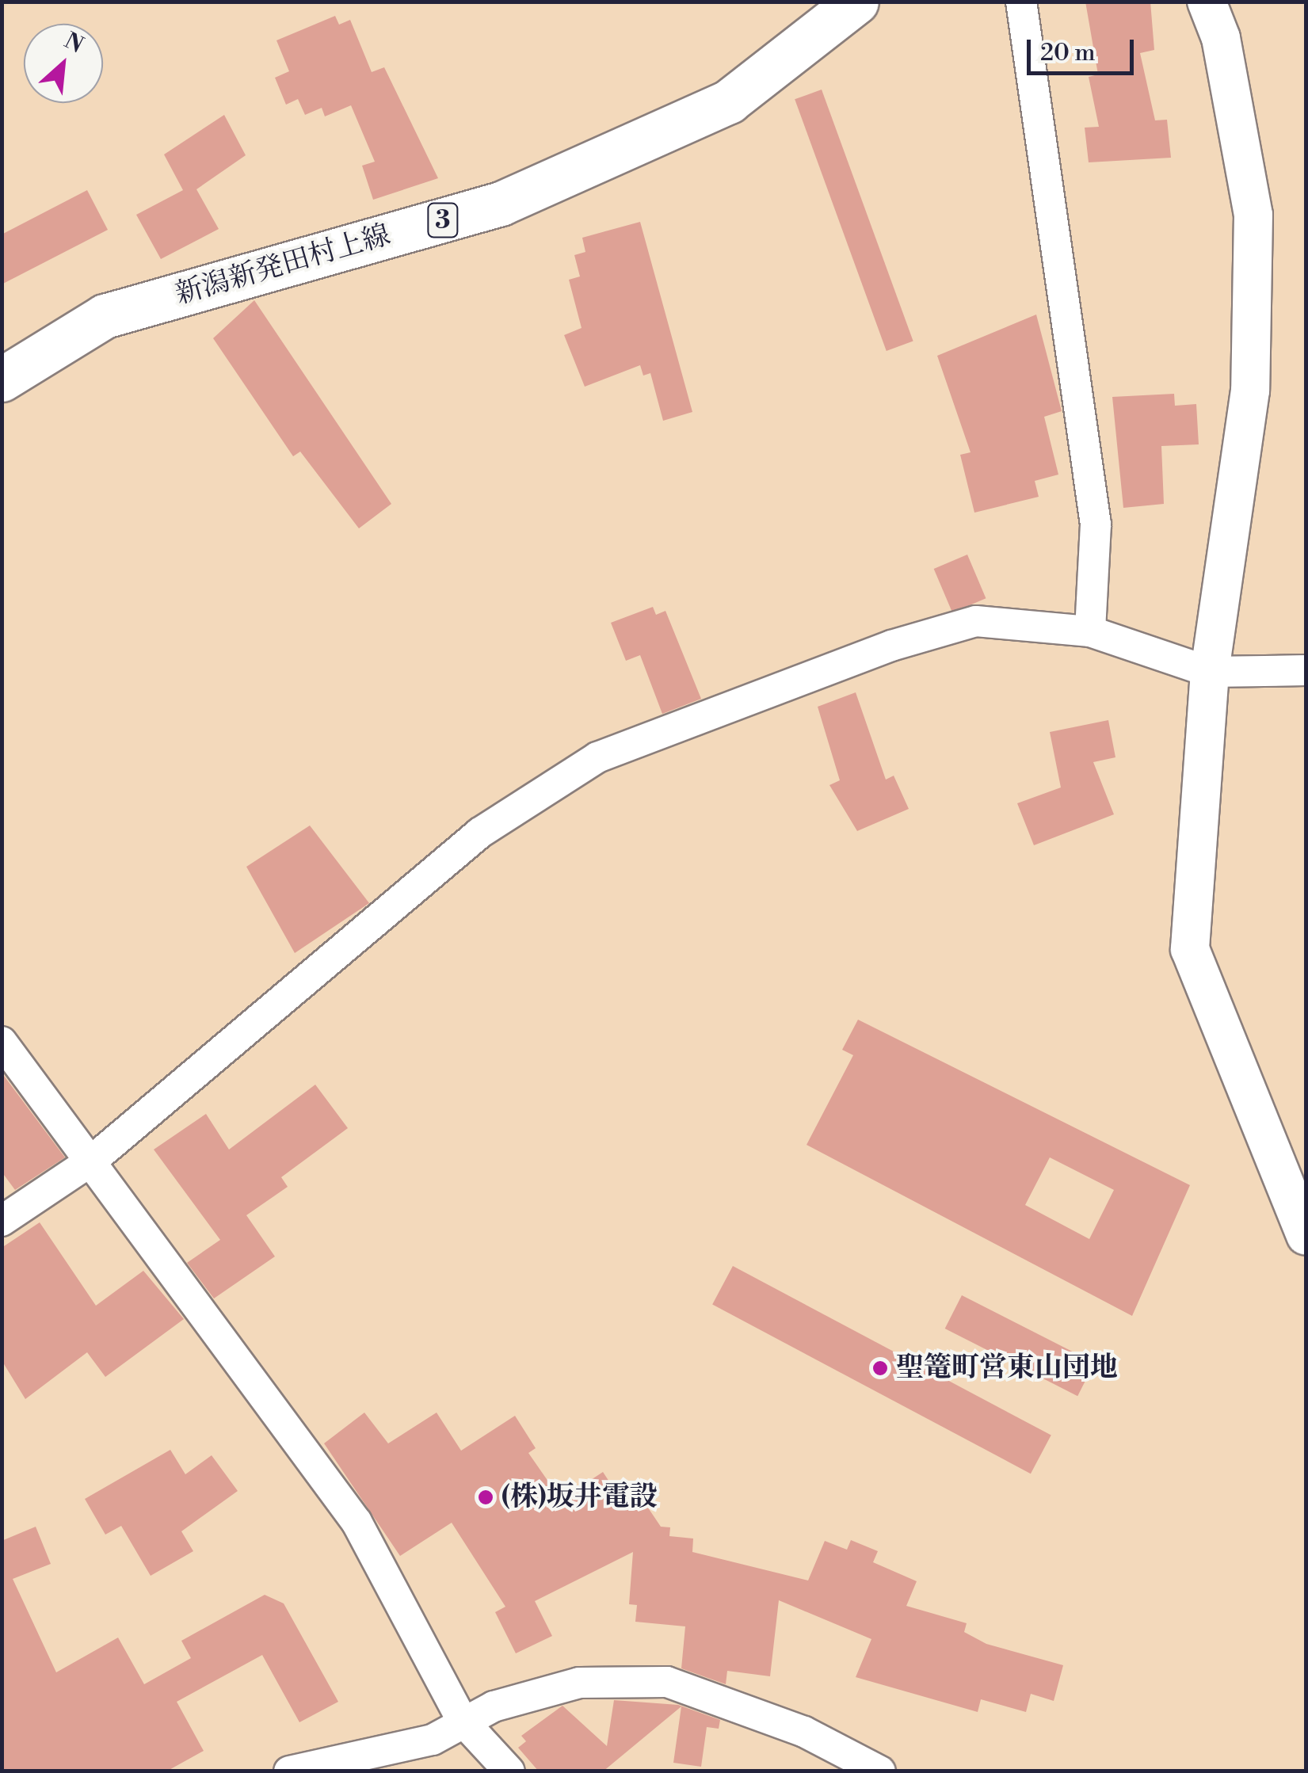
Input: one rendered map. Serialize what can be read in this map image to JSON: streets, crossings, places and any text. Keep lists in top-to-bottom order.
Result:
{
  "streets": {
    "main road": ["3", "新潟新発田村上線"]
  },
  "places": ["聖篭町営東山団地", "(株)坂井電設"],
  "scale_bar": "20 m",
  "north": "top right"
}
